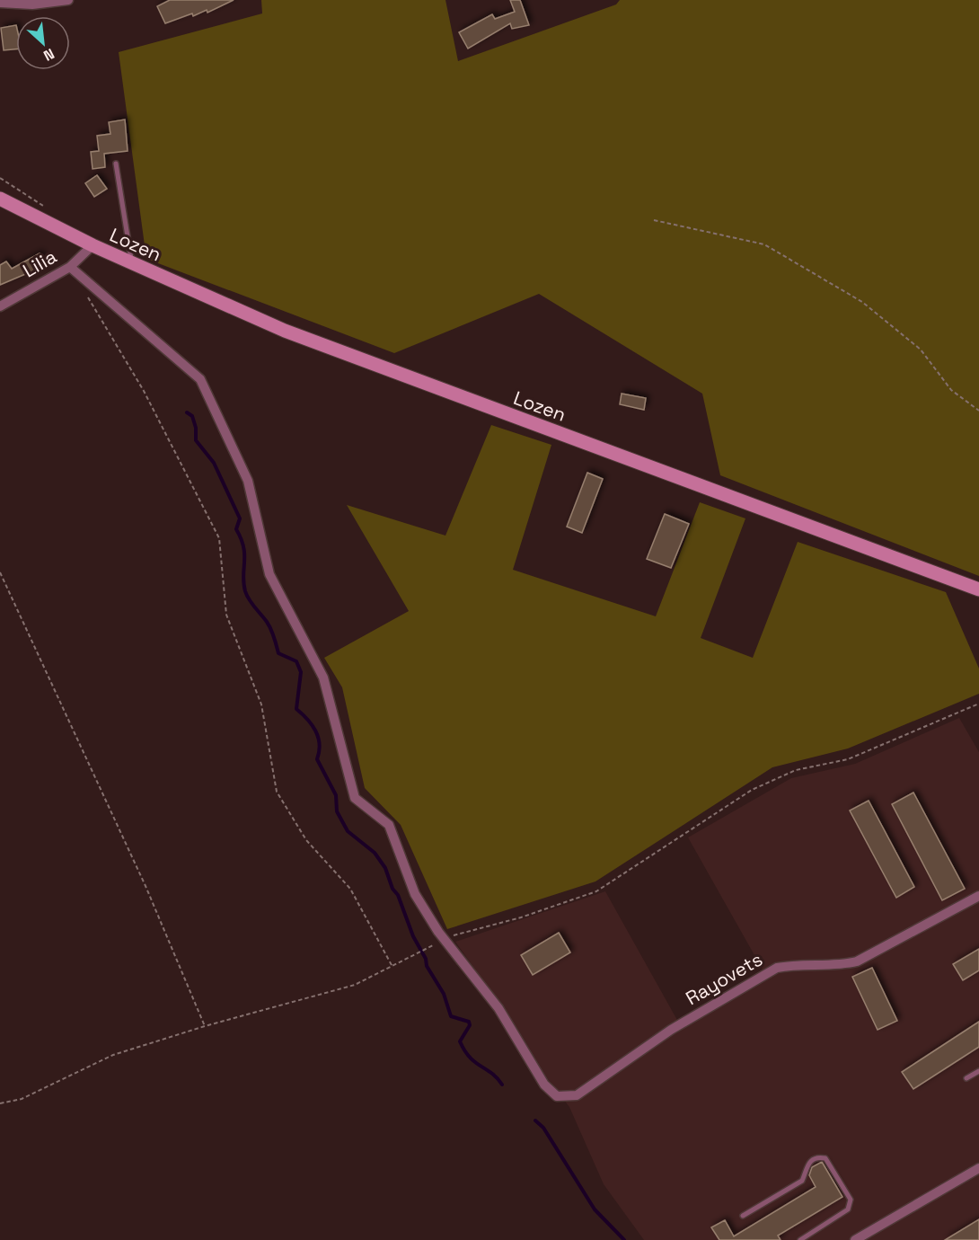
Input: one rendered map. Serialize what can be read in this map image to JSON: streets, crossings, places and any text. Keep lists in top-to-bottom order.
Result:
{
  "streets": {
    "street": ["Lozen", "Lilia", "Rayovets"]
  },
  "crossings": [
    ["Lozen", "Lilia"]
  ],
  "north": "bottom right"
}
